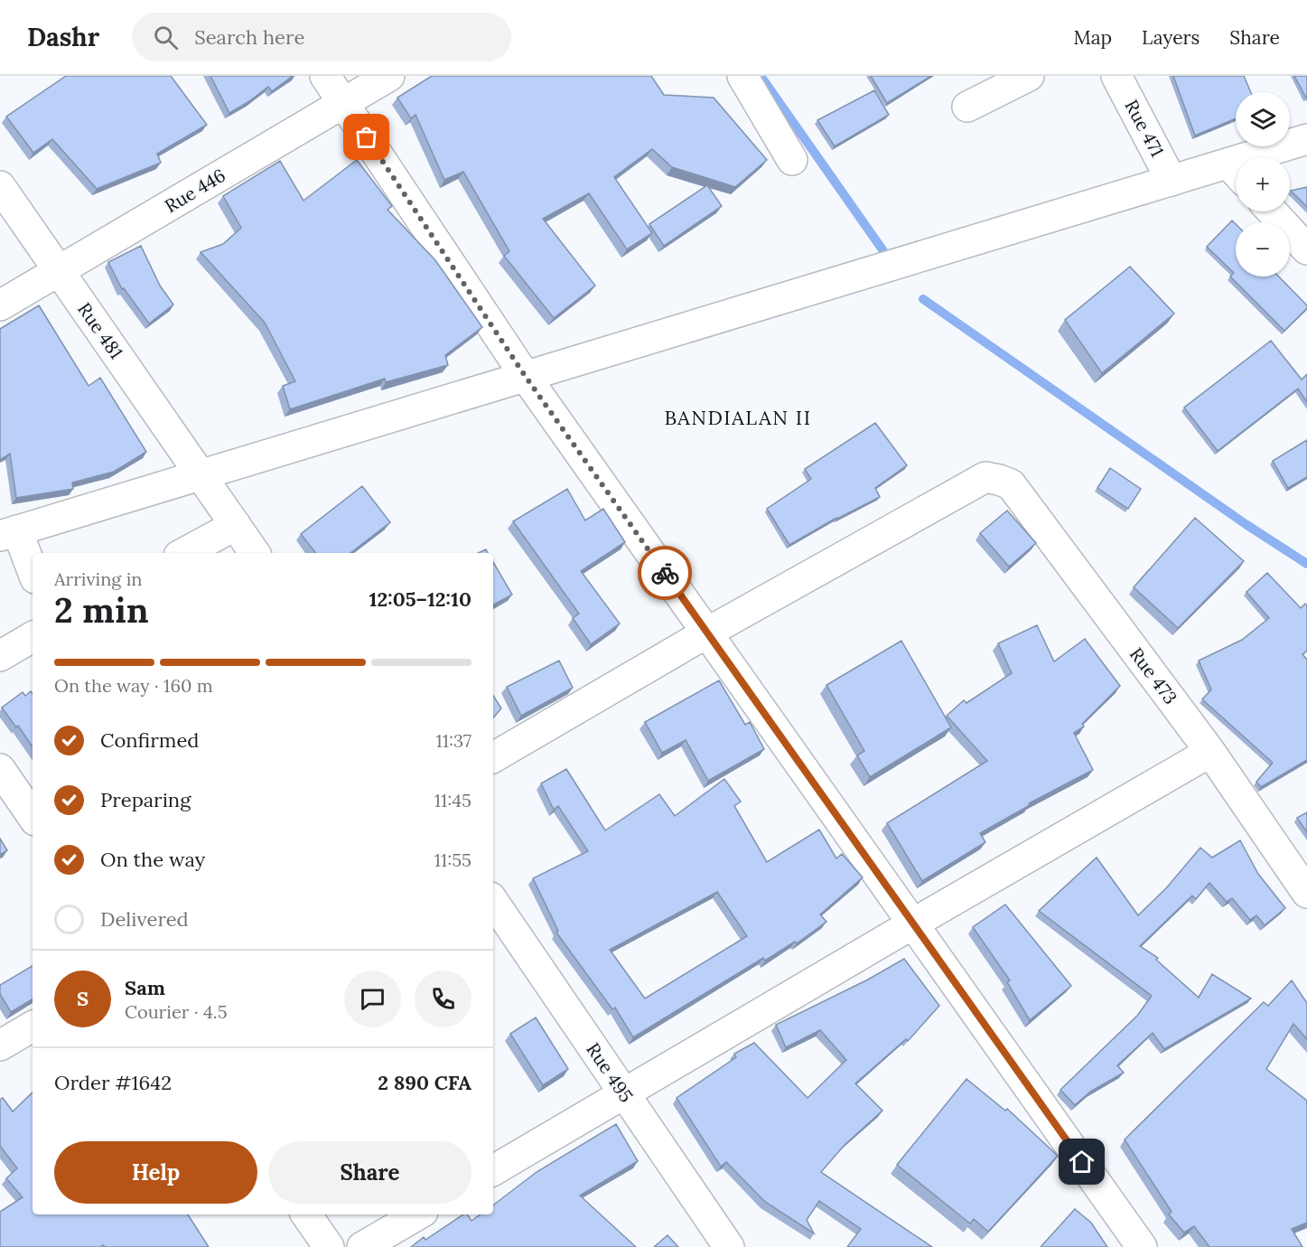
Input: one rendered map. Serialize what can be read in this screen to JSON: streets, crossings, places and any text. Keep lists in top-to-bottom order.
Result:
{
  "streets": {
    "street": [
      "Rue 471",
      "Rue 446",
      "Rue 481",
      "Rue 473",
      "Rue 495"
    ]
  },
  "crossings": [
    ["Rue 446", "Rue 481"]
  ],
  "districts": ["BANDIALAN II"],
  "page": {
    "header": "Dashr",
    "search": "Search here",
    "nav": ["Map", "Layers", "Share"],
    "map_buttons": ["+", "−"],
    "heading": ["2 min", "Arriving in", "12:05–12:10"],
    "panel": [
      "Sam",
      "Courier · 4.5",
      "Order #1642",
      "2 890 CFA"
    ],
    "bar": "On the way · 160 m",
    "list": [
      ["Confirmed", "11:37"],
      ["Preparing", "11:45"],
      ["On the way", "11:55"],
      "Delivered"
    ],
    "round": "S",
    "buttons": ["Help", "Share"]
  }
}
